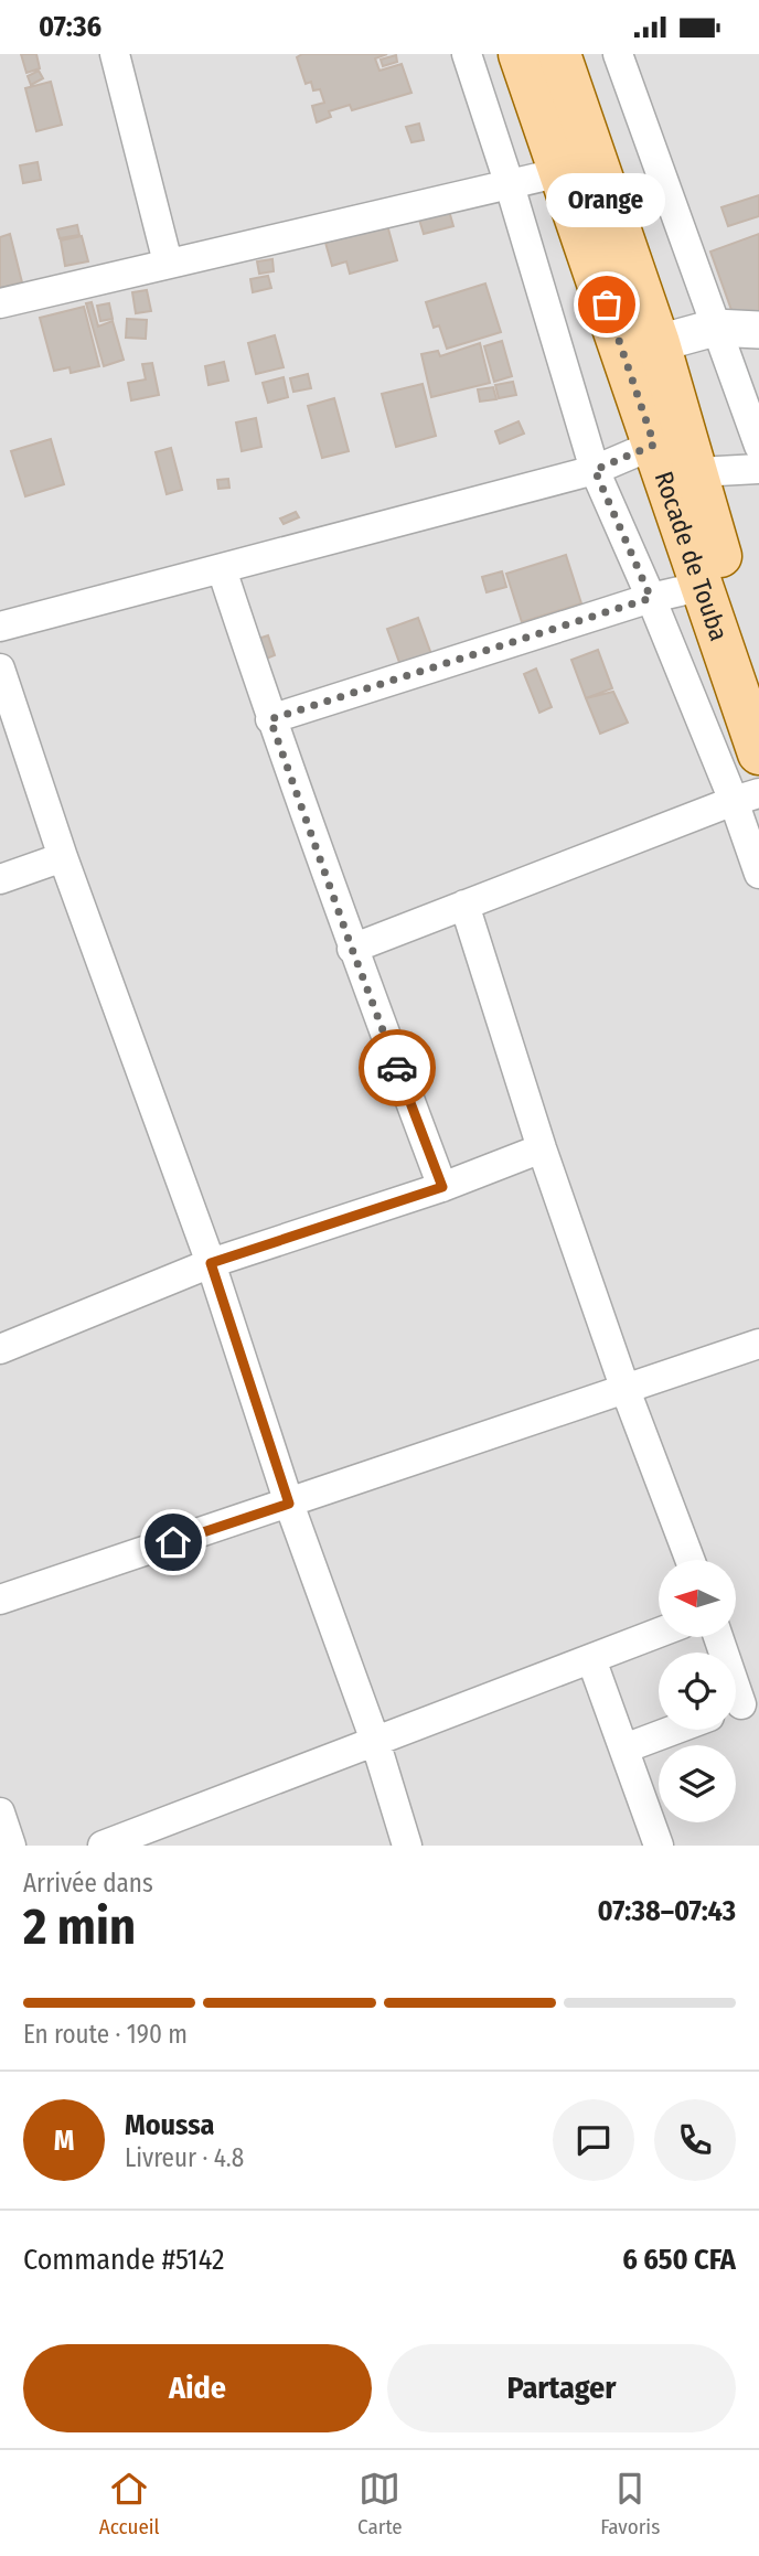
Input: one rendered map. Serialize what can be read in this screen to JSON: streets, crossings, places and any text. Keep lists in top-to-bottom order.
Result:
{
  "streets": {
    "main road": ["Rocade de Touba"]
  },
  "places": ["Orange"],
  "north": "left",
  "page": {
    "status": "07:36",
    "bubble": "Orange",
    "heading": ["2 min", "Arrivée dans", "07:38–07:43"],
    "panel": [
      "Moussa",
      "Livreur · 4.8",
      "Commande #5142",
      "6 650 CFA"
    ],
    "bar": "En route · 190 m",
    "round": "M",
    "buttons": ["Aide", "Partager"],
    "tabs": ["Accueil", "Carte", "Favoris"]
  }
}
